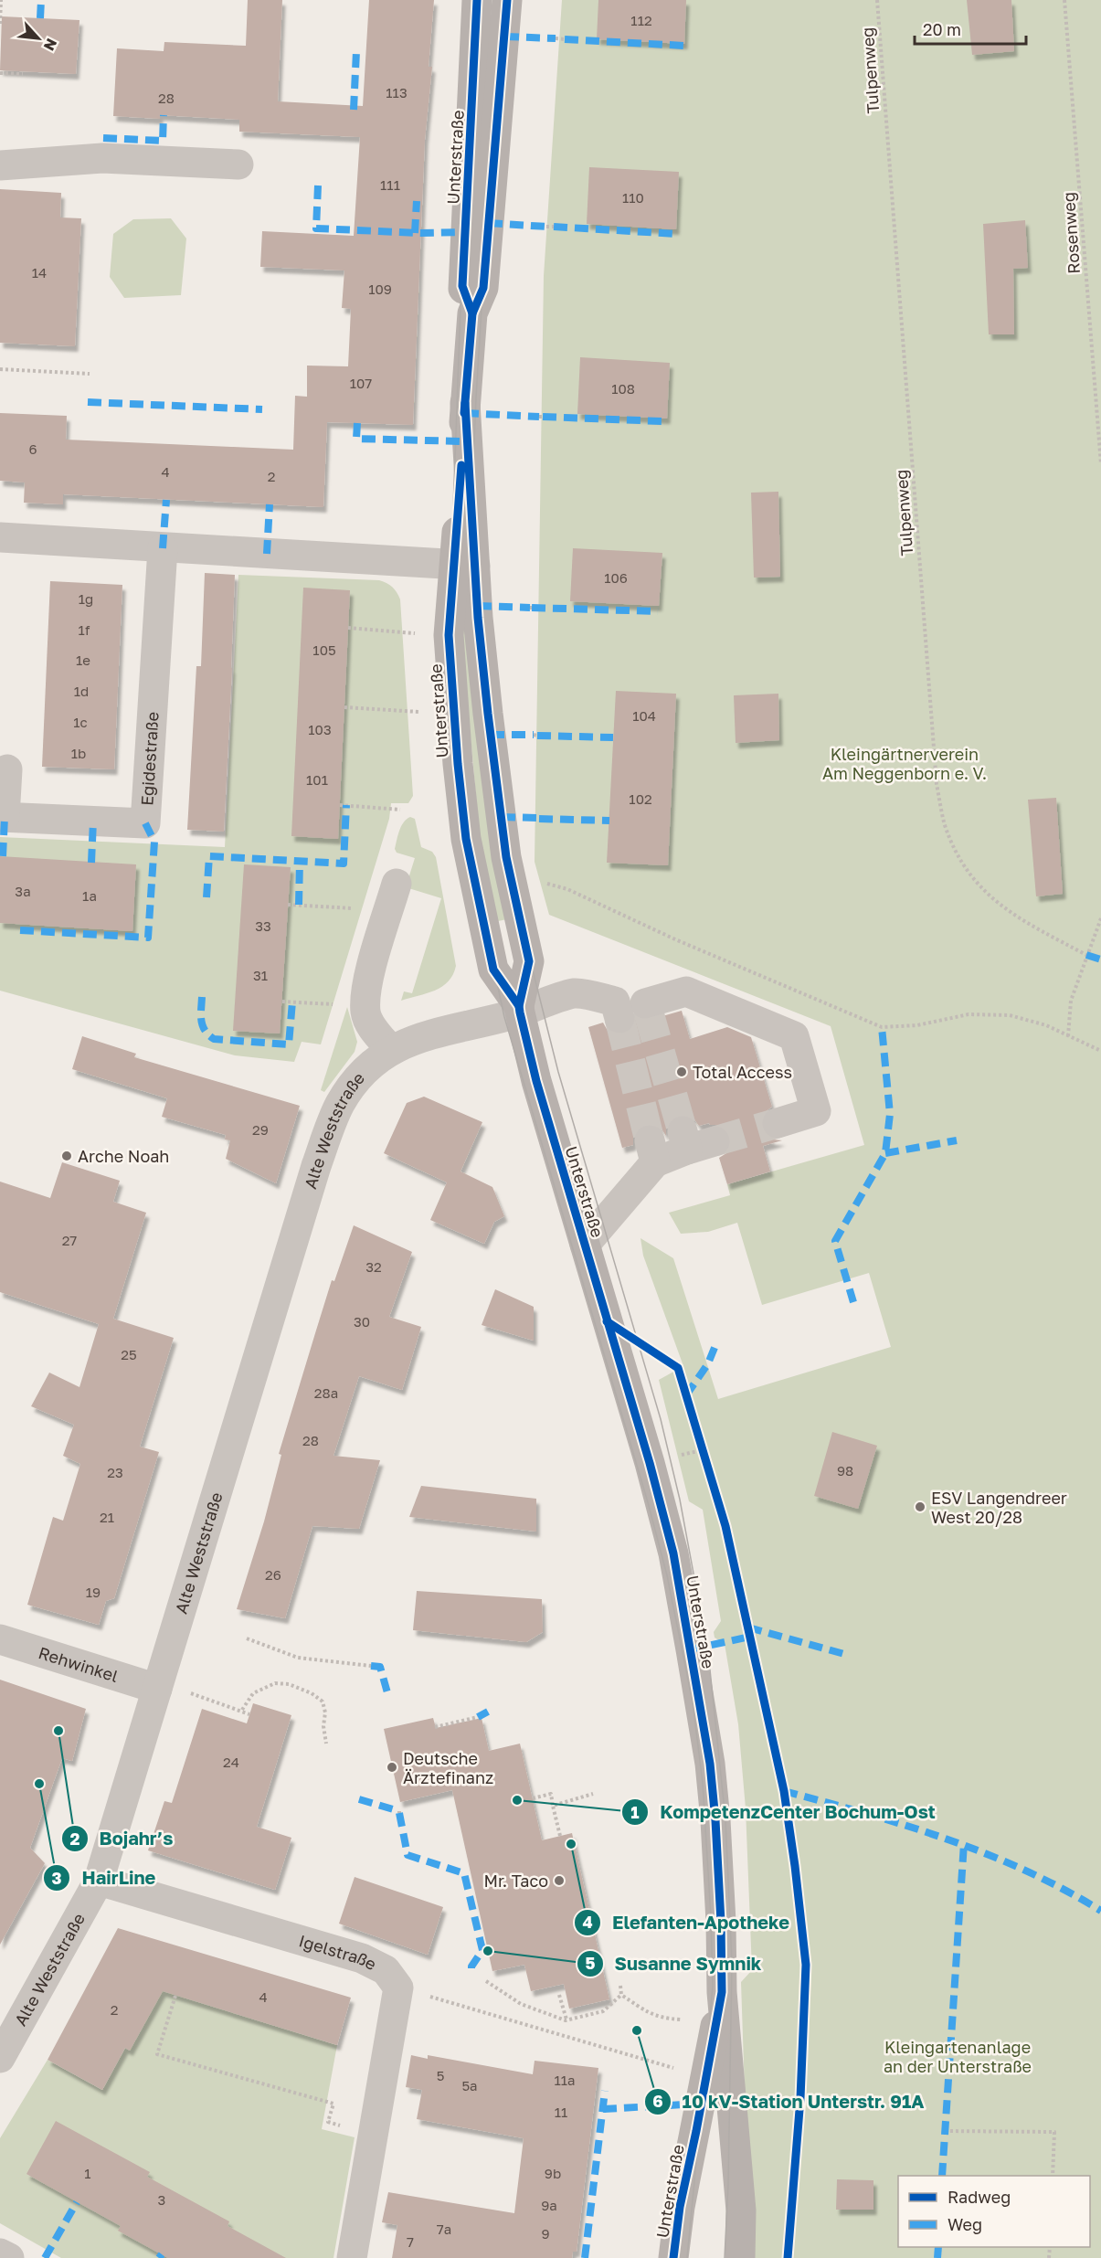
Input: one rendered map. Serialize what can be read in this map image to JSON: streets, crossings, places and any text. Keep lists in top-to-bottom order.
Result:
{
  "streets": {
    "main road": ["Unterstraße"],
    "street": [
      "Egidestraße",
      "Alte Weststraße",
      "Rehwinkel",
      "Igelstraße"
    ],
    "path": ["Tulpenweg", "Rosenweg"]
  },
  "crossings": [
    ["Unterstraße", "Alte Weststraße"],
    ["Alte Weststraße", "Rehwinkel"],
    ["Alte Weststraße", "Igelstraße"]
  ],
  "parks": ["Kleingärtnerverein Am Neggenborn e. V.", "Kleingartenanlage an der Unterstraße"],
  "places": [
    "Total Access",
    "Arche Noah",
    "ESV Langendreer West 20/28",
    "Bojahr’s",
    "Deutsche Ärztefinanz",
    "HairLine",
    "KompetenzCenter Bochum-Ost",
    "Elefanten-Apotheke",
    "Mr. Taco",
    "Susanne Symnik",
    "10 kV-Station Unterstr. 91A"
  ],
  "house_numbers": [
    "112",
    "113",
    "28",
    "111",
    "110",
    "14",
    "109",
    "107",
    "108",
    "6",
    "4",
    "2",
    "106",
    "1g",
    "1f",
    "105",
    "1e",
    "1d",
    "104",
    "1c",
    "103",
    "1b",
    "101",
    "102",
    "3a",
    "1a",
    "33",
    "31",
    "29",
    "27",
    "32",
    "30",
    "25",
    "28a",
    "28",
    "98",
    "23",
    "21",
    "26",
    "19",
    "24",
    "4",
    "2",
    "5",
    "11a",
    "5a",
    "11",
    "1",
    "9b",
    "3",
    "9a",
    "7a",
    "9",
    "7"
  ],
  "legend": ["Radweg", "Weg"],
  "scale_bar": "20 m",
  "north": "bottom right"
}
